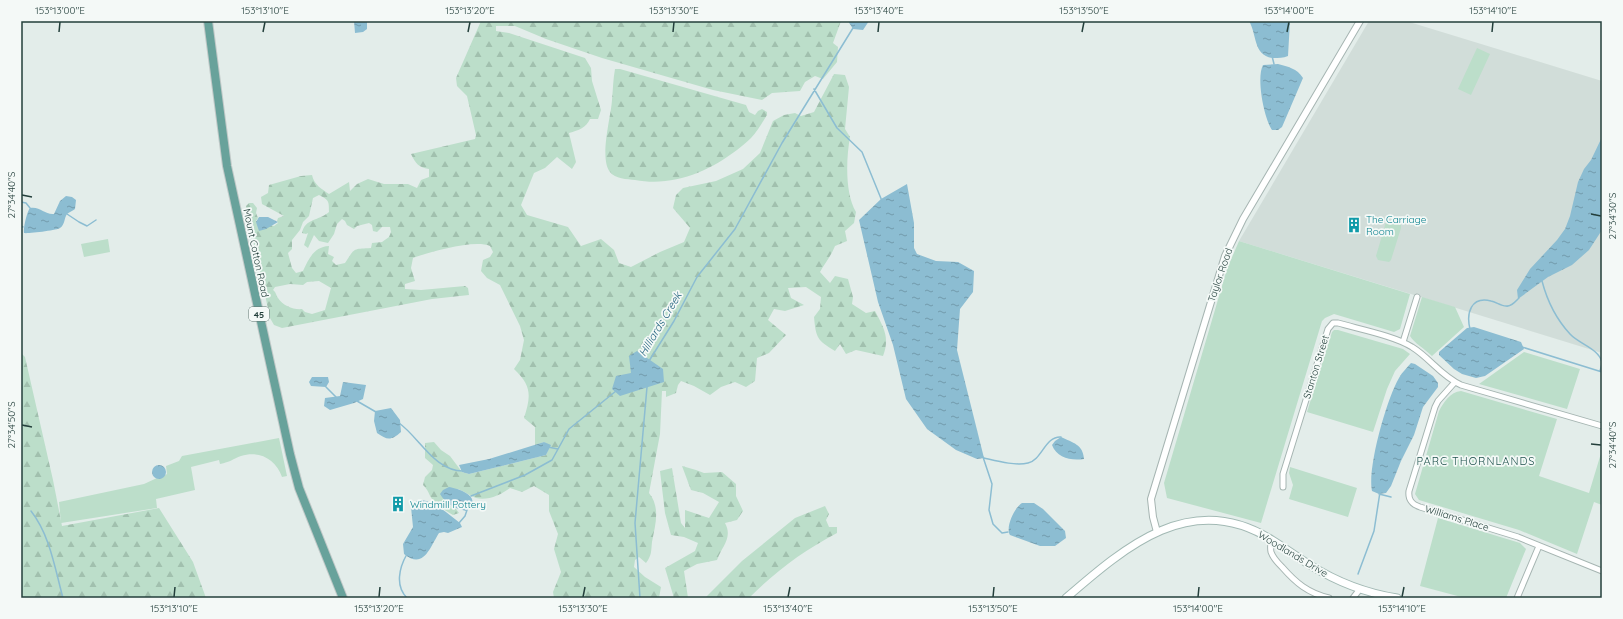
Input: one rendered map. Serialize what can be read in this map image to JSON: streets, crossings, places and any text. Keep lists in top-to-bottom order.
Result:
{
  "streets": {
    "main road": ["Mount Cotton Road", "45", "Woodlands Drive"],
    "street": ["Taylor Road", "Stanton Street", "Williams Place"]
  },
  "crossings": [
    ["Taylor Road", "Woodlands Drive"],
    ["Stanton Street", "Williams Place"]
  ],
  "districts": ["PARC THORNLANDS"],
  "water": ["Hilliards Creek"],
  "places": {
    "building": ["The Carriage Room", "Windmill Pottery"]
  },
  "coordinates": [
    "153°13'00\"E",
    "153°13'10\"E",
    "153°13'20\"E",
    "153°13'30\"E",
    "153°13'40\"E",
    "153°13'50\"E",
    "153°14'00\"E",
    "153°14'10\"E",
    "27°34'40\"S",
    "27°34'30\"S",
    "27°34'50\"S"
  ]
}
